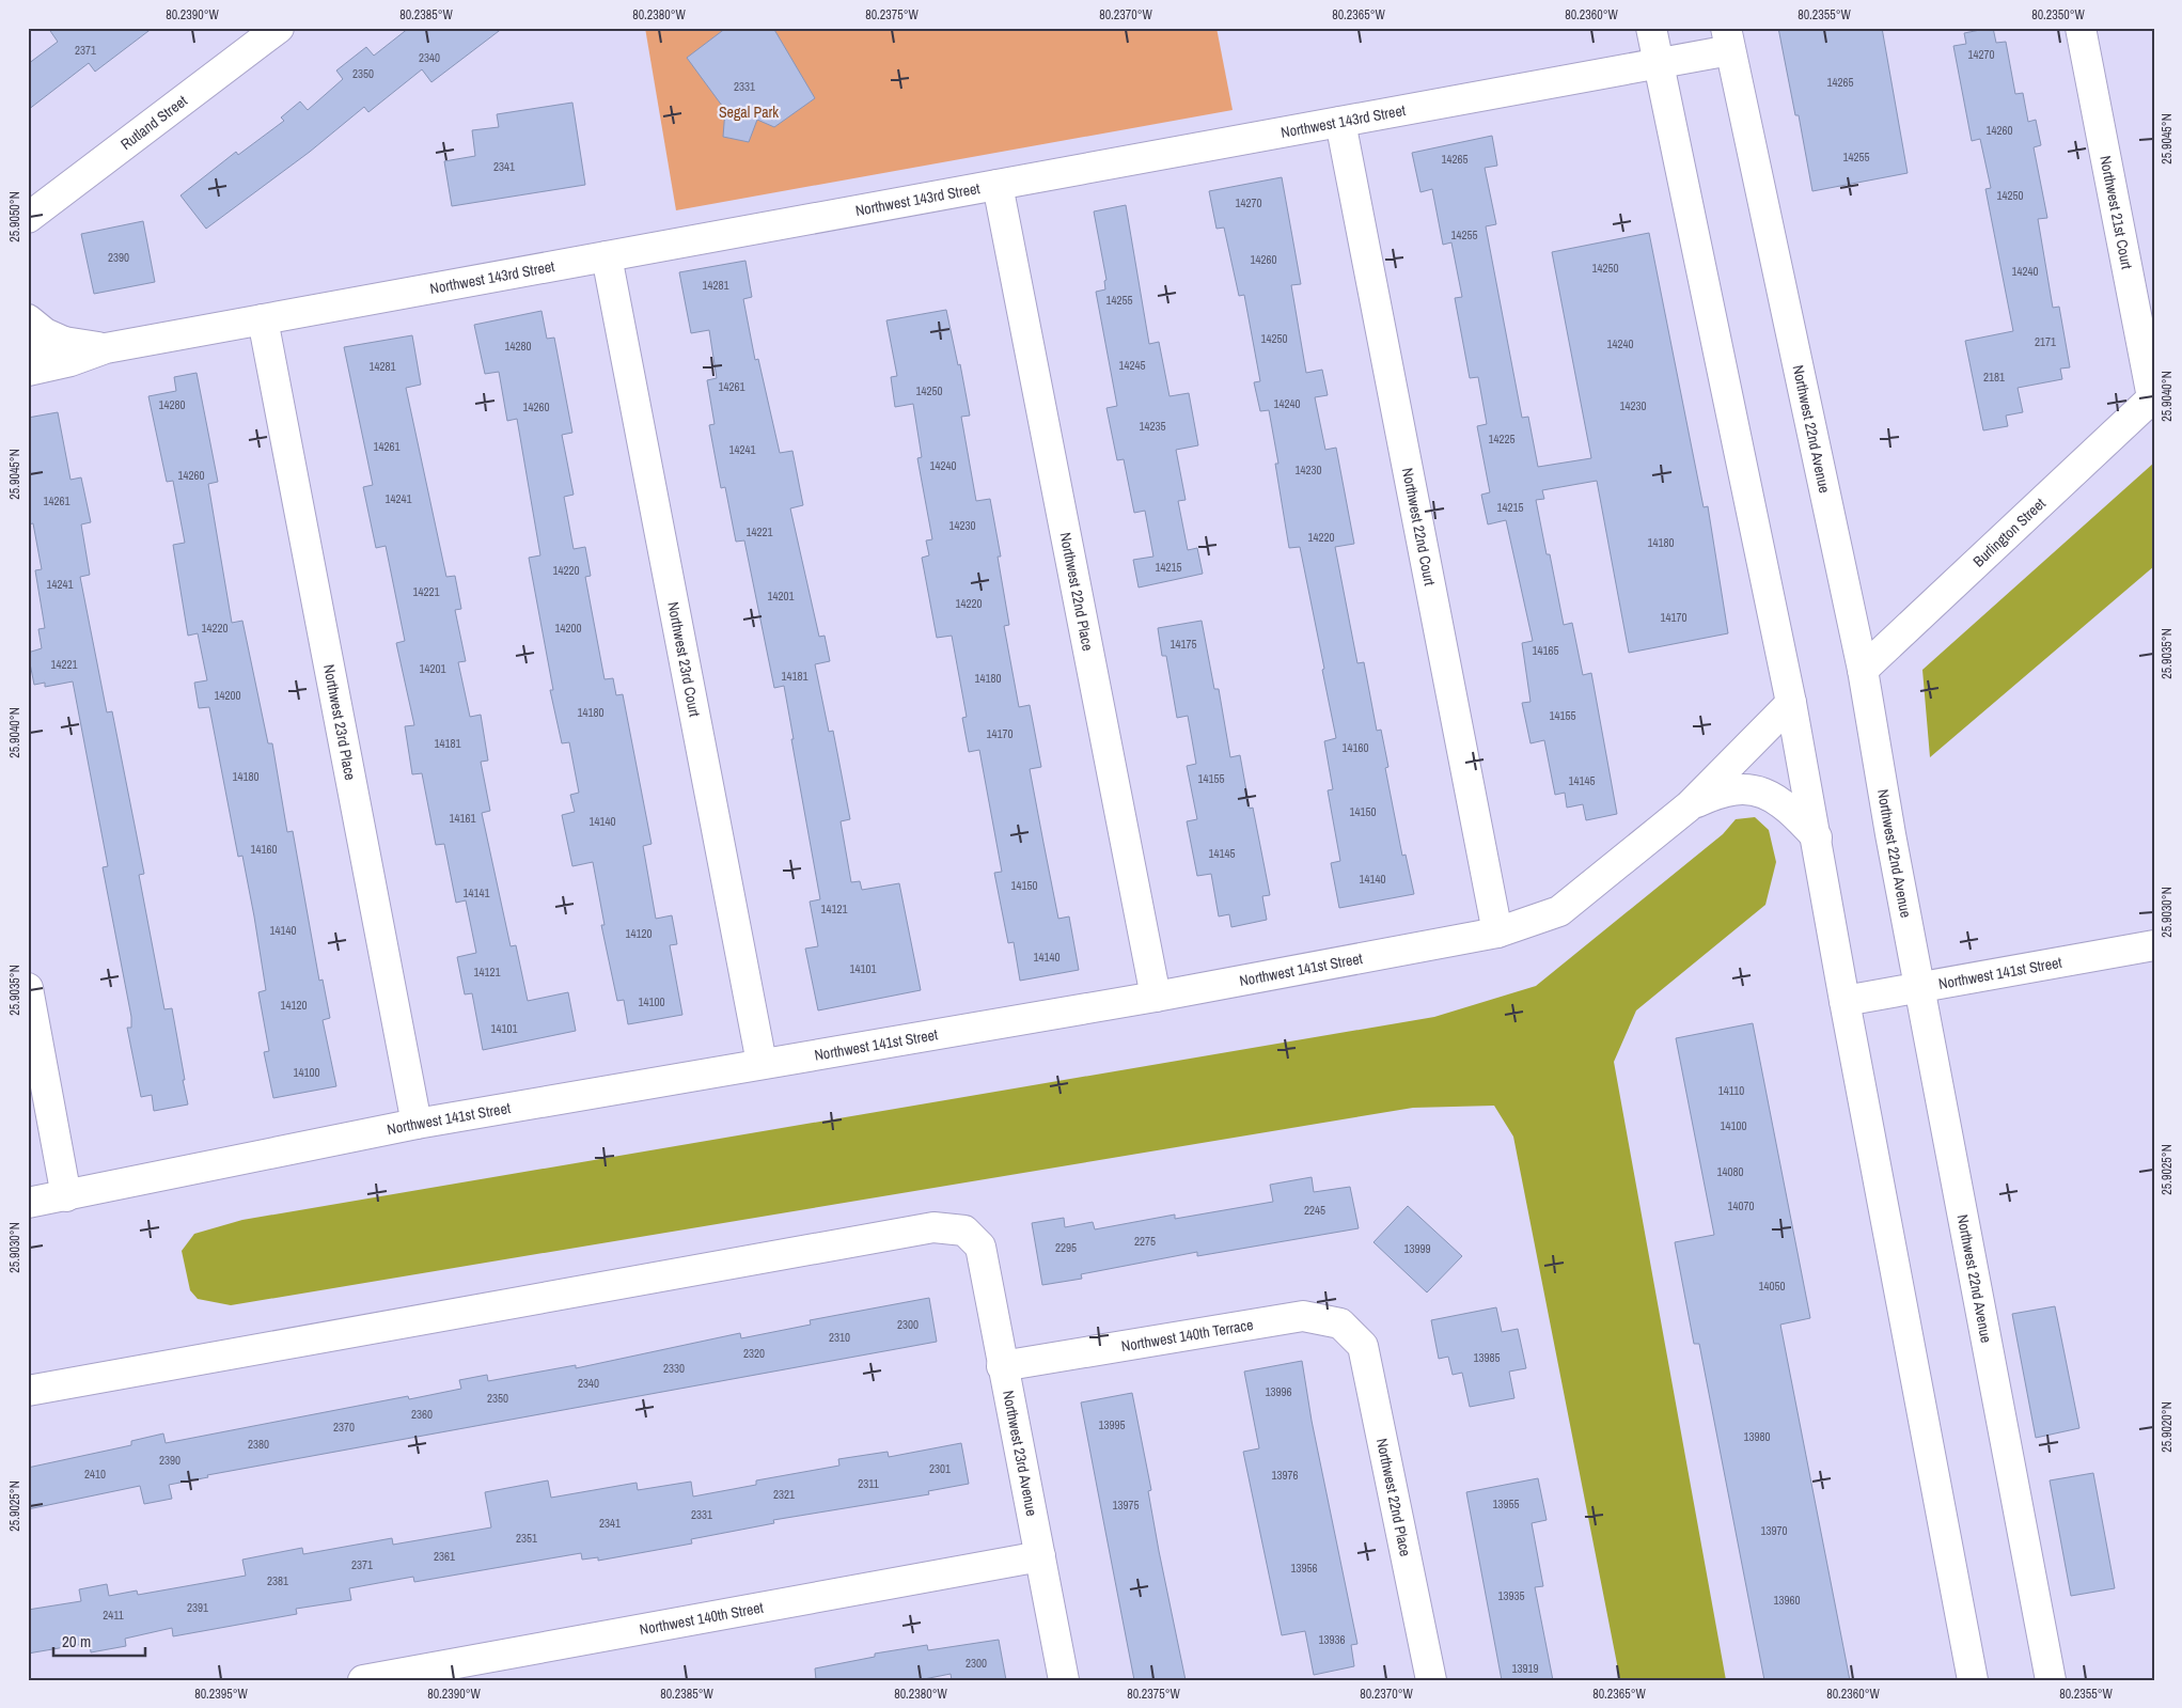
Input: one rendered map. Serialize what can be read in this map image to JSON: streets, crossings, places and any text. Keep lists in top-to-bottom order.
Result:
{
  "streets": {
    "street": [
      "Northwest 143rd Street",
      "Rutland Street",
      "Northwest 21st Court",
      "Northwest 22nd Avenue",
      "Northwest 22nd Court",
      "Burlington Street",
      "Northwest 22nd Place",
      "Northwest 23rd Court",
      "Northwest 23rd Place",
      "Northwest 141st Street",
      "Northwest 140th Terrace",
      "Northwest 23rd Avenue",
      "Northwest 140th Street"
    ]
  },
  "crossings": [
    ["Northwest 143rd Street", "Northwest 22nd Avenue"],
    ["Northwest 143rd Street", "Northwest 22nd Court"],
    ["Northwest 143rd Street", "Northwest 22nd Place"],
    ["Northwest 143rd Street", "Northwest 23rd Court"],
    ["Northwest 143rd Street", "Northwest 23rd Place"],
    ["Northwest 21st Court", "Burlington Street"],
    ["Northwest 22nd Avenue", "Burlington Street"],
    ["Northwest 22nd Avenue", "Northwest 141st Street"],
    ["Northwest 22nd Court", "Northwest 141st Street"],
    ["Northwest 22nd Place", "Northwest 141st Street"],
    ["Northwest 22nd Place", "Northwest 140th Terrace"],
    ["Northwest 23rd Court", "Northwest 141st Street"],
    ["Northwest 23rd Place", "Northwest 141st Street"],
    ["Northwest 140th Terrace", "Northwest 23rd Avenue"],
    ["Northwest 23rd Avenue", "Northwest 140th Street"]
  ],
  "parks": ["Segal Park"],
  "house_numbers": [
    "2371",
    "14270",
    "2340",
    "2350",
    "14265",
    "2331",
    "14260",
    "14255",
    "14265",
    "2341",
    "14250",
    "14270",
    "14255",
    "2390",
    "14260",
    "14250",
    "14240",
    "14281",
    "14255",
    "14250",
    "2171",
    "14240",
    "14280",
    "14245",
    "14281",
    "2181",
    "14261",
    "14250",
    "14240",
    "14280",
    "14230",
    "14260",
    "14235",
    "14225",
    "14261",
    "14241",
    "14240",
    "14230",
    "14260",
    "14241",
    "14261",
    "14215",
    "14230",
    "14221",
    "14220",
    "14180",
    "14215",
    "14220",
    "14241",
    "14221",
    "14201",
    "14220",
    "14170",
    "14220",
    "14200",
    "14175",
    "14165",
    "14221",
    "14201",
    "14181",
    "14180",
    "14200",
    "14180",
    "14155",
    "14170",
    "14181",
    "14160",
    "14180",
    "14155",
    "14145",
    "14150",
    "14161",
    "14140",
    "14160",
    "14145",
    "14140",
    "14150",
    "14141",
    "14121",
    "14140",
    "14120",
    "14140",
    "14101",
    "14121",
    "14100",
    "14120",
    "14101",
    "14100",
    "14110",
    "14100",
    "14080",
    "14070",
    "2245",
    "2275",
    "2295",
    "13999",
    "14050",
    "2300",
    "2310",
    "2320",
    "13985",
    "2330",
    "2340",
    "13996",
    "2350",
    "2360",
    "13995",
    "2370",
    "13980",
    "2380",
    "2390",
    "2301",
    "2410",
    "13976",
    "2311",
    "2321",
    "13955",
    "13975",
    "2331",
    "2341",
    "13970",
    "2351",
    "2361",
    "2371",
    "13956",
    "2381",
    "13935",
    "13960",
    "2391",
    "2411",
    "13936",
    "2300",
    "13919"
  ],
  "scale_bar": "20 m",
  "coordinates": [
    "80.2390°W",
    "80.2385°W",
    "80.2380°W",
    "80.2375°W",
    "80.2370°W",
    "80.2365°W",
    "80.2360°W",
    "80.2355°W",
    "80.2350°W",
    "25.9045°N",
    "25.9050°N",
    "25.9040°N",
    "25.9035°N",
    "25.9030°N",
    "25.9025°N",
    "25.9020°N",
    "80.2395°W"
  ]
}
